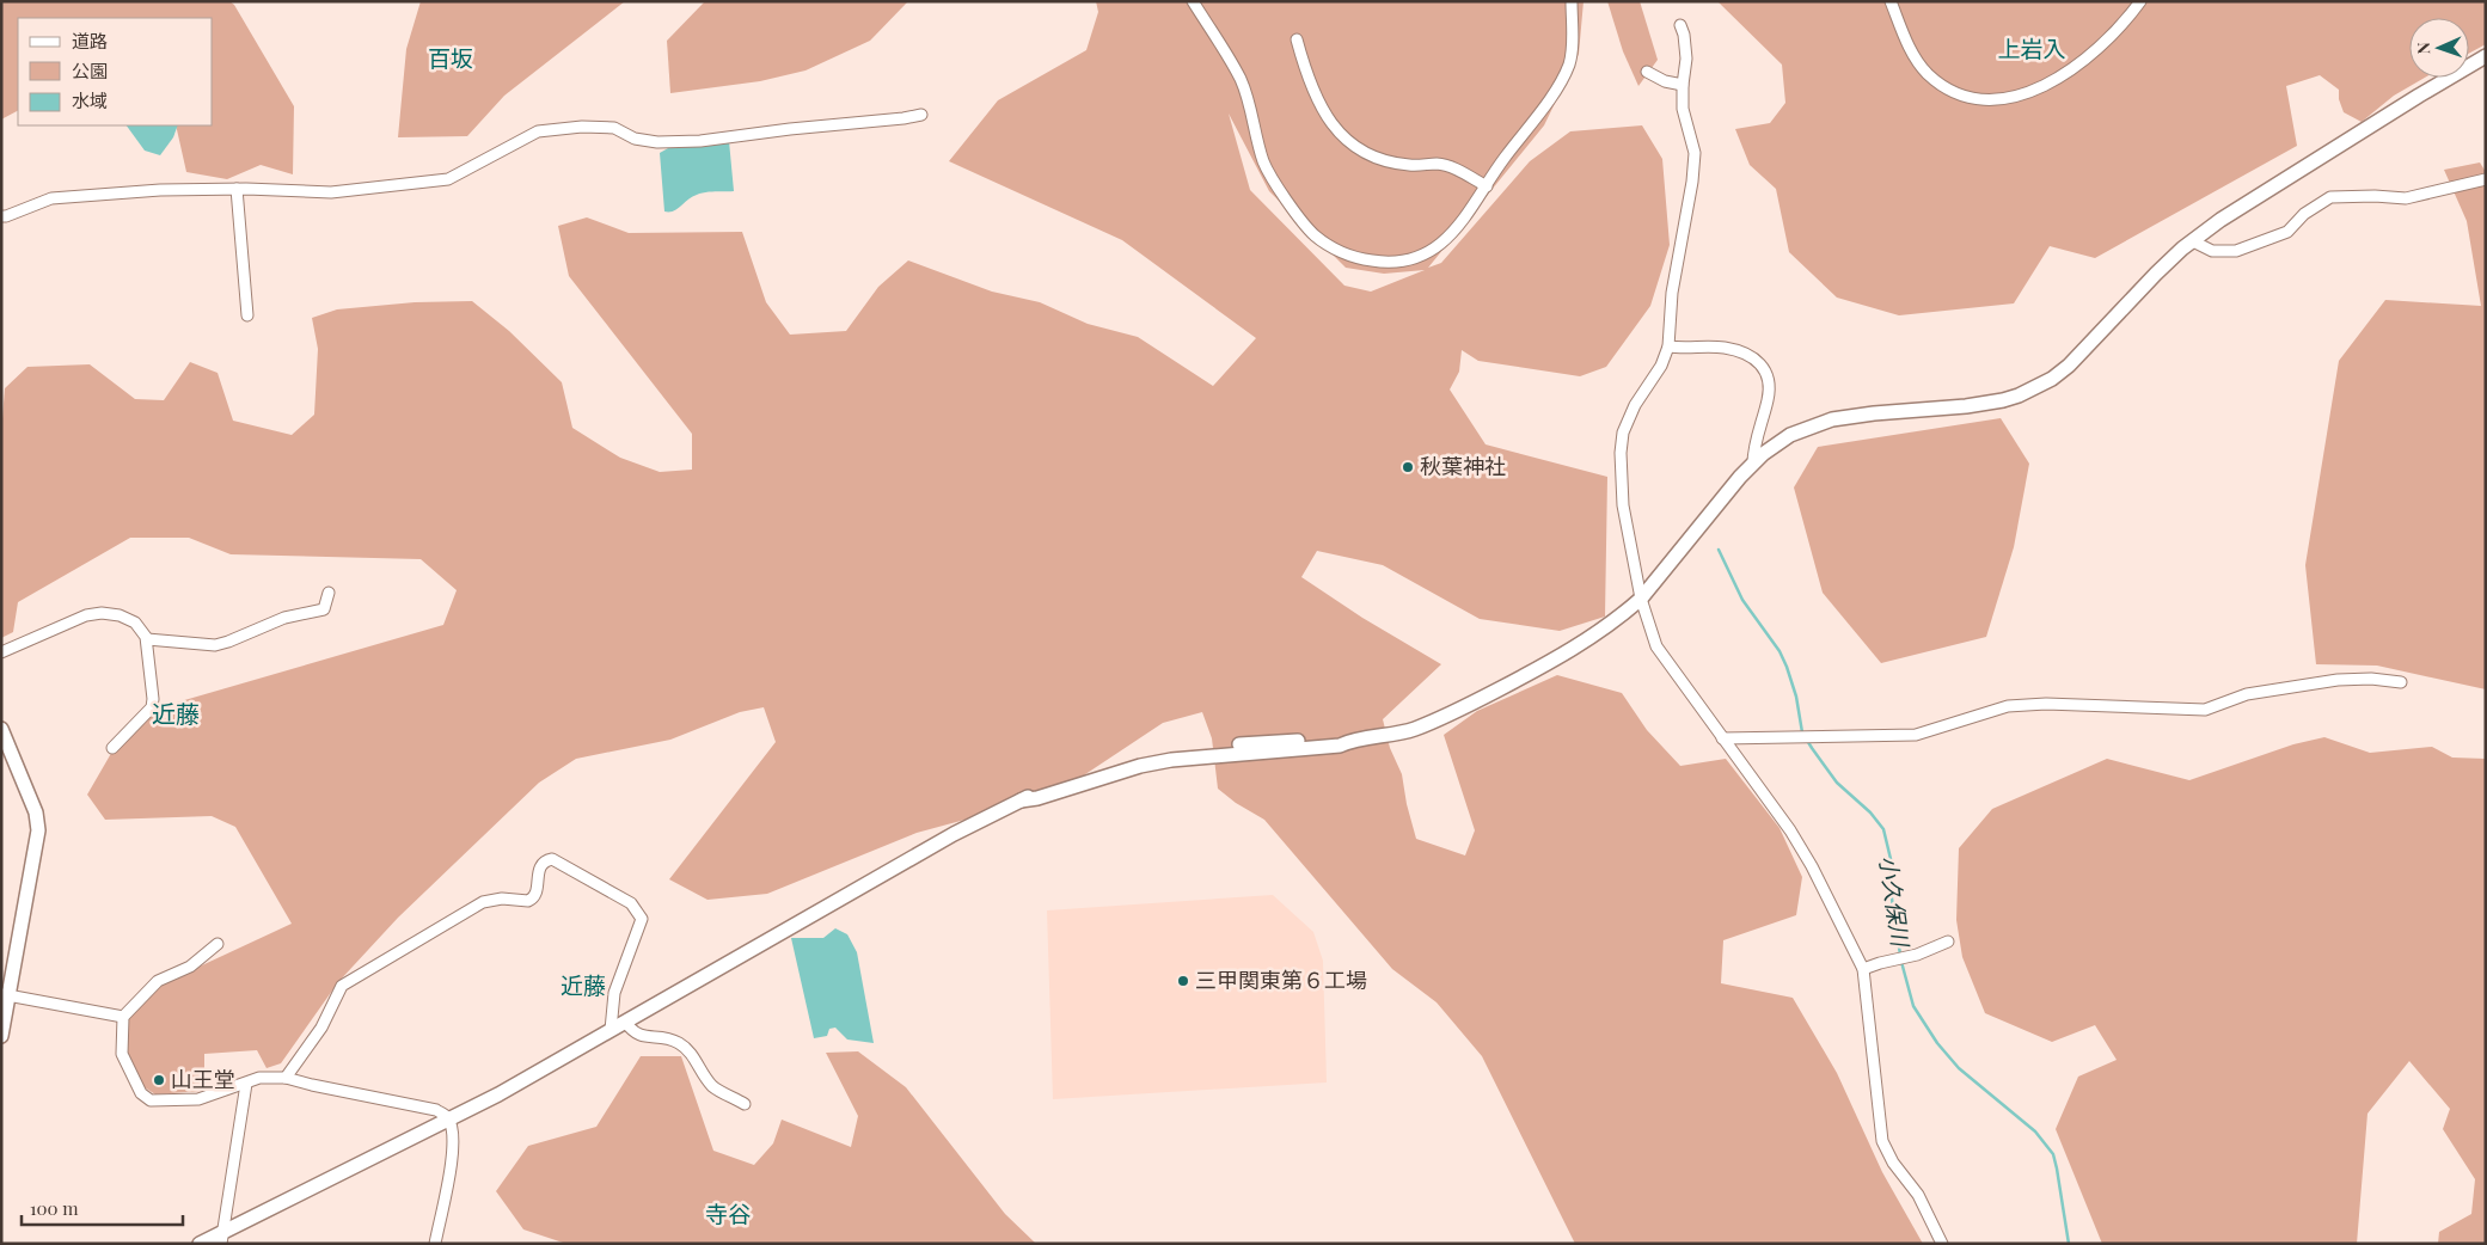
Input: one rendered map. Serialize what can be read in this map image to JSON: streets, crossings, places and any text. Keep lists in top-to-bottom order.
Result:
{
  "districts": [
    "上岩入",
    "百坂",
    "近藤",
    "近藤",
    "寺谷"
  ],
  "water": ["小久保川"],
  "places": ["秋葉神社", "三甲関東第６工場", "山王堂"],
  "legend": ["道路", "公園", "水域"],
  "scale_bar": "100 m",
  "north": "left"
}
